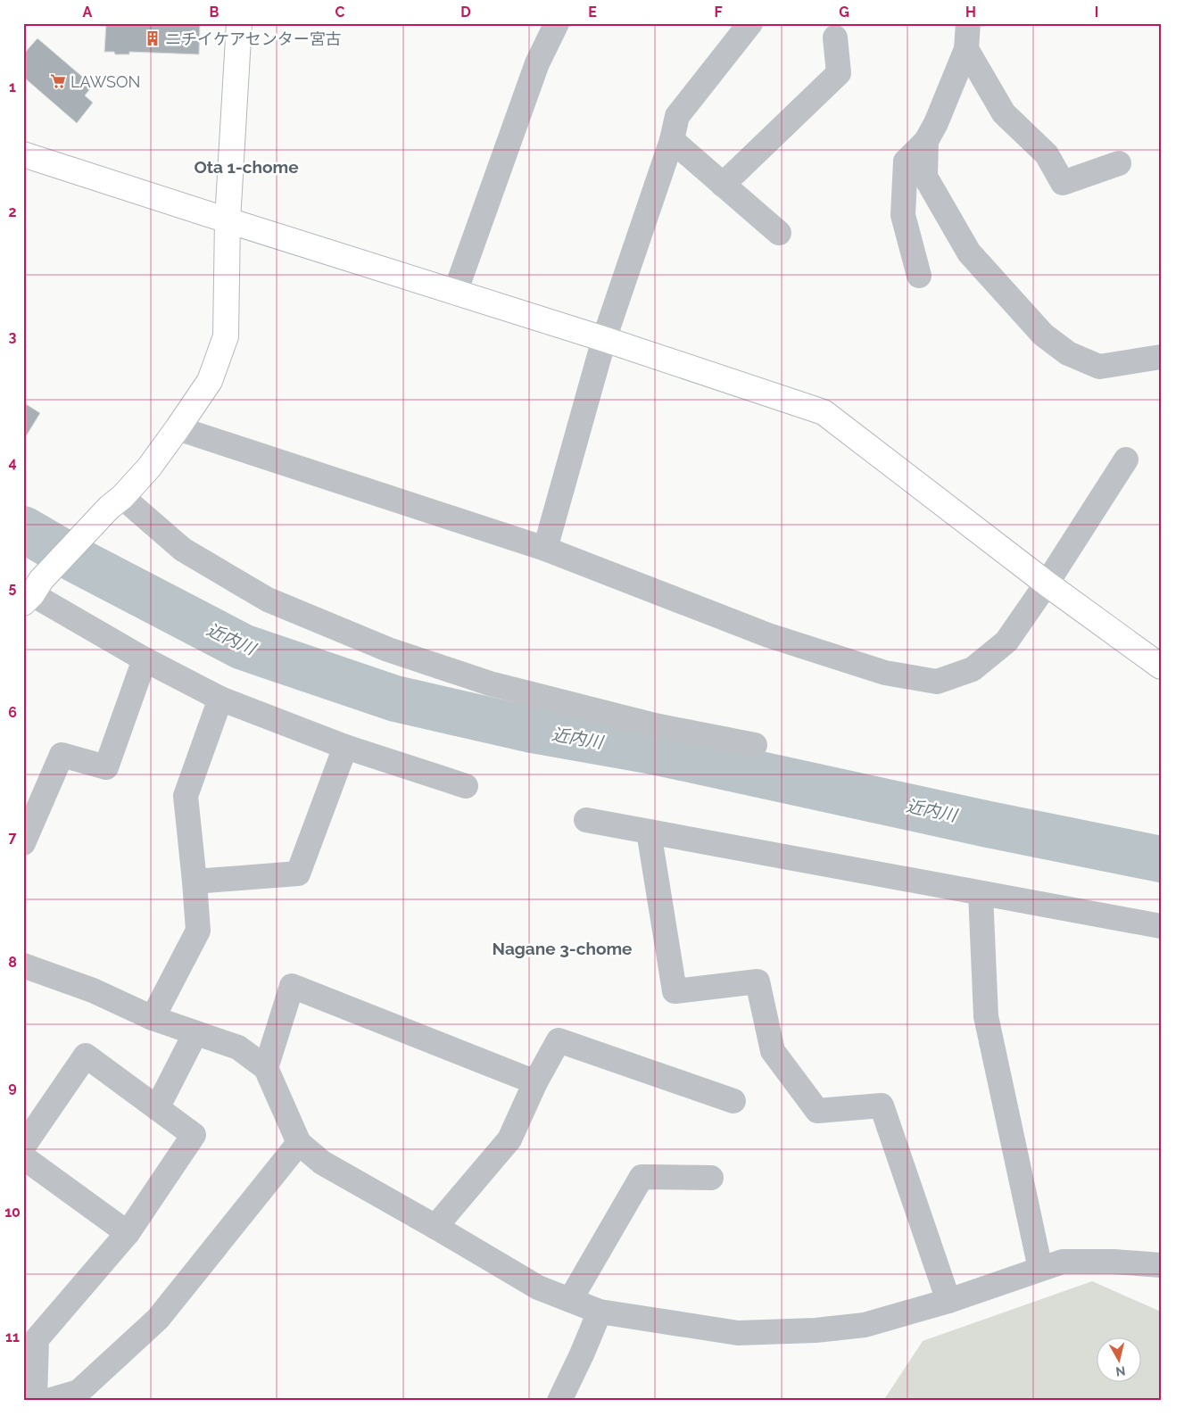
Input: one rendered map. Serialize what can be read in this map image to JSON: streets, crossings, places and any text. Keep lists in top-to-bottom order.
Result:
{
  "districts": ["Ota 1-chome", "Nagane 3-chome"],
  "water": ["近内川"],
  "places": {
    "building": ["ニチイケアセンター宮古"],
    "supermarket": ["LAWSON"]
  },
  "north": "bottom",
  "grid": {
    "columns": [
      "A",
      "B",
      "C",
      "D",
      "E",
      "F",
      "G",
      "H",
      "I"
    ],
    "rows": [
      "1",
      "2",
      "3",
      "4",
      "5",
      "6",
      "7",
      "8",
      "9",
      "10",
      "11"
    ]
  }
}
